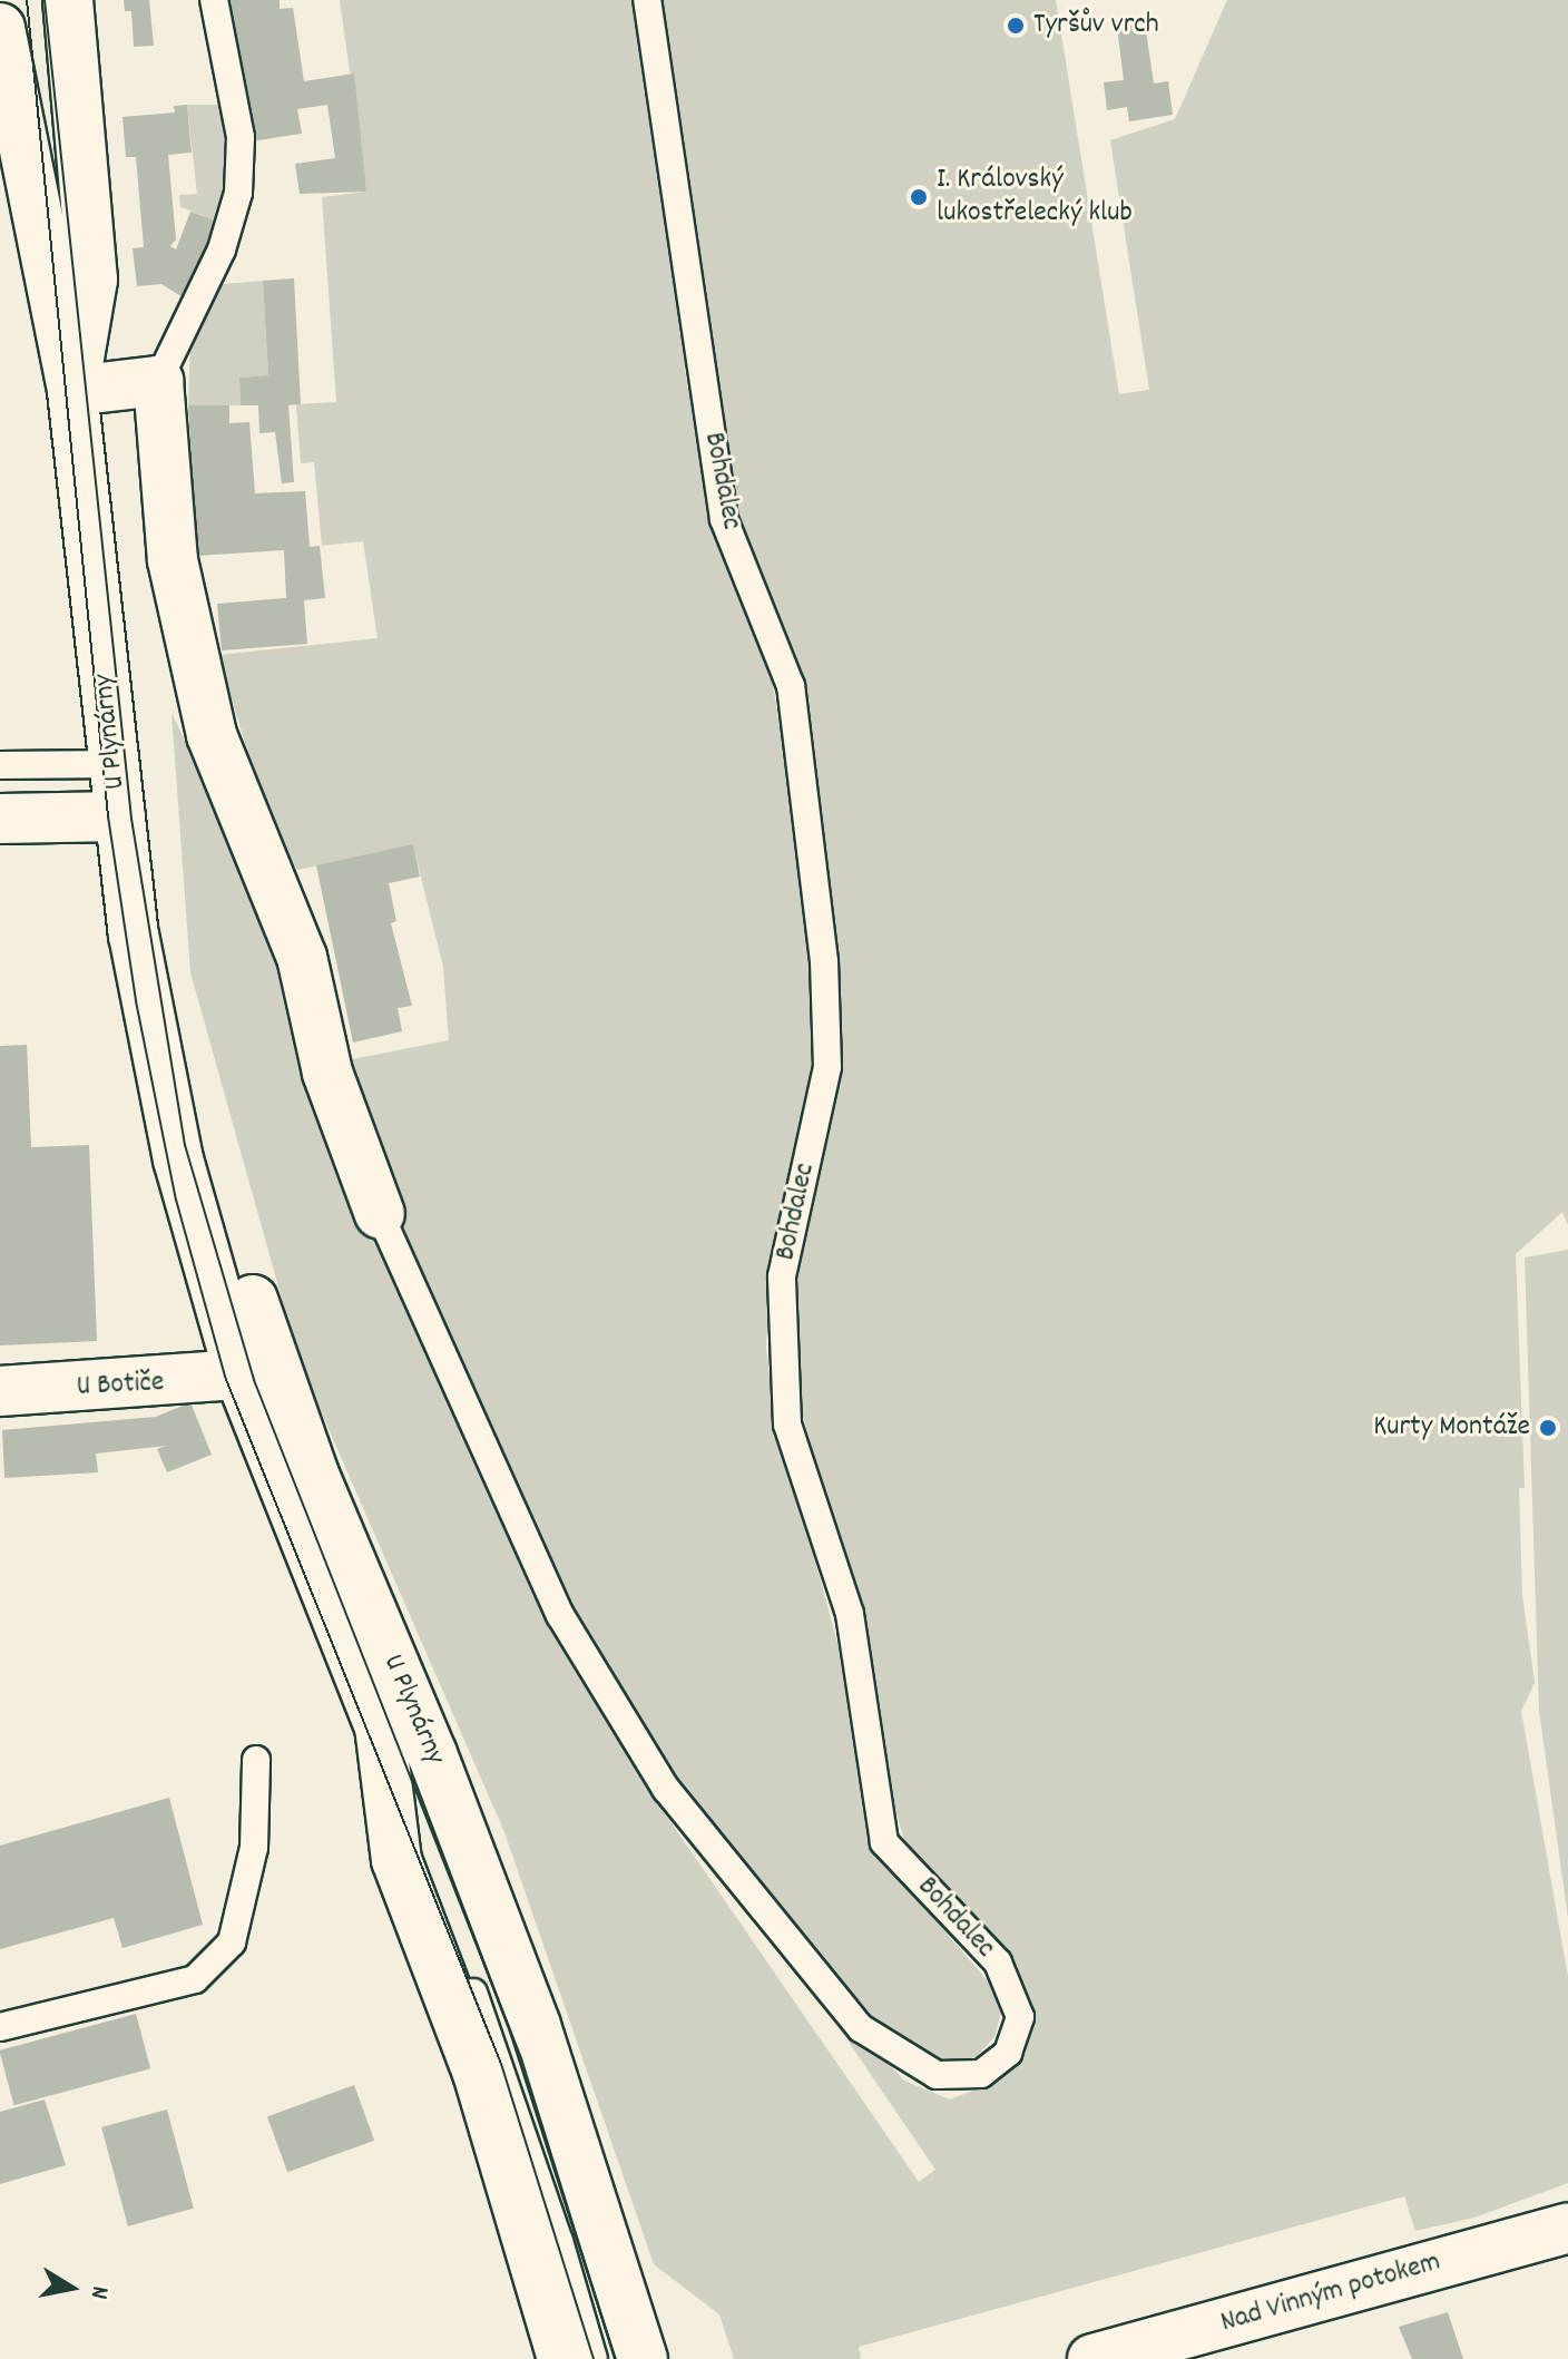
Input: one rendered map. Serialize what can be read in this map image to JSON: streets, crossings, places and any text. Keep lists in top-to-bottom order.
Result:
{
  "streets": {
    "street": [
      "Bohdalec",
      "U Plynárny",
      "U Botiče",
      "Nad Vinným potokem"
    ]
  },
  "crossings": [
    ["U Plynárny", "U Botiče"]
  ],
  "places": ["Tyršův vrch", "I. Královský lukostřelecký klub", "Kurty Montáže"],
  "north": "right"
}
